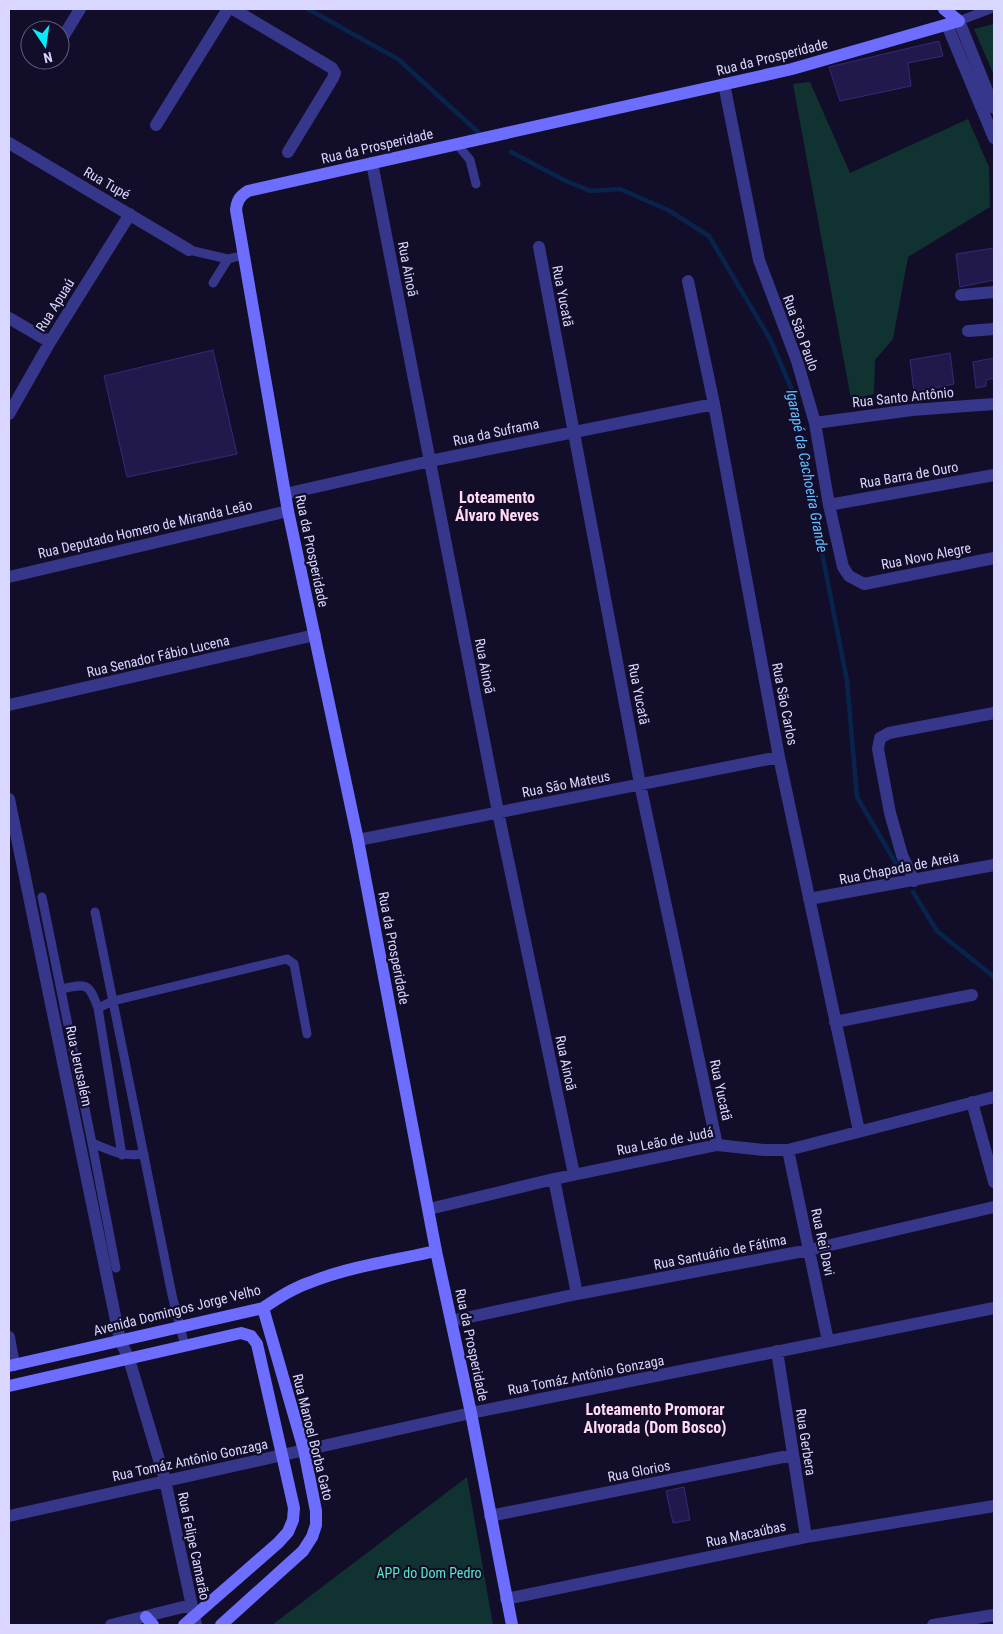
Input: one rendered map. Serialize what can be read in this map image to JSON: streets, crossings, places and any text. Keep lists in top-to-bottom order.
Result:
{
  "streets": {
    "street": [
      "Rua da Prosperidade",
      "Rua Tupé",
      "Rua Ainoã",
      "Rua Yucatã",
      "Rua Apuaú",
      "Rua São Paulo",
      "Rua Santo Antônio",
      "Rua da Suframa",
      "Rua Barra de Ouro",
      "Rua Deputado Homero de Miranda Leão",
      "Rua Novo Alegre",
      "Rua Senador Fábio Lucena",
      "Rua São Carlos",
      "Rua São Mateus",
      "Rua Chapada de Areia",
      "Rua Jerusalém",
      "Rua Leão de Judá",
      "Rua Rei Davi",
      "Rua Santuário de Fátima",
      "Avenida Domingos Jorge Velho",
      "Rua Tomáz Antônio Gonzaga",
      "Rua Manoel Borba Gato",
      "Rua Gerbera",
      "Rua Glorios",
      "Rua Macaúbas",
      "Rua Felipe Camarão"
    ]
  },
  "crossings": [
    ["Rua da Prosperidade", "Rua Ainoã"],
    ["Rua da Prosperidade", "Rua São Paulo"],
    ["Rua da Prosperidade", "Rua da Suframa"],
    ["Rua da Prosperidade", "Rua Deputado Homero de Miranda Leão"],
    ["Rua da Prosperidade", "Rua Senador Fábio Lucena"],
    ["Rua da Prosperidade", "Rua São Mateus"],
    ["Rua da Prosperidade", "Rua Leão de Judá"],
    ["Rua da Prosperidade", "Rua Santuário de Fátima"],
    ["Rua da Prosperidade", "Avenida Domingos Jorge Velho"],
    ["Rua da Prosperidade", "Rua Tomáz Antônio Gonzaga"],
    ["Rua da Prosperidade", "Rua Glorios"],
    ["Rua da Prosperidade", "Rua Macaúbas"],
    ["Rua Tupé", "Rua Apuaú"],
    ["Rua Ainoã", "Rua da Suframa"],
    ["Rua Ainoã", "Rua São Mateus"],
    ["Rua Ainoã", "Rua Leão de Judá"],
    ["Rua Yucatã", "Rua da Suframa"],
    ["Rua Yucatã", "Rua São Mateus"],
    ["Rua Yucatã", "Rua Leão de Judá"],
    ["Rua São Paulo", "Rua Santo Antônio"],
    ["Rua São Paulo", "Rua Barra de Ouro"],
    ["Rua São Paulo", "Rua Novo Alegre"],
    ["Rua da Suframa", "Rua São Carlos"],
    ["Rua São Carlos", "Rua São Mateus"],
    ["Rua São Carlos", "Rua Chapada de Areia"],
    ["Rua São Carlos", "Rua Leão de Judá"],
    ["Rua Jerusalém", "Avenida Domingos Jorge Velho"],
    ["Rua Jerusalém", "Rua Felipe Camarão"],
    ["Rua Leão de Judá", "Rua Rei Davi"],
    ["Rua Rei Davi", "Rua Santuário de Fátima"],
    ["Rua Rei Davi", "Rua Tomáz Antônio Gonzaga"],
    ["Avenida Domingos Jorge Velho", "Rua Manoel Borba Gato"],
    ["Rua Tomáz Antônio Gonzaga", "Rua Manoel Borba Gato"],
    ["Rua Tomáz Antônio Gonzaga", "Rua Gerbera"],
    ["Rua Tomáz Antônio Gonzaga", "Rua Felipe Camarão"],
    ["Rua Gerbera", "Rua Glorios"],
    ["Rua Gerbera", "Rua Macaúbas"]
  ],
  "districts": ["Loteamento Álvaro Neves", "Loteamento Promorar Alvorada (Dom Bosco)"],
  "water": ["Igarapé da Cachoeira Grande"],
  "parks": ["APP do Dom Pedro"],
  "north": "bottom"
}
